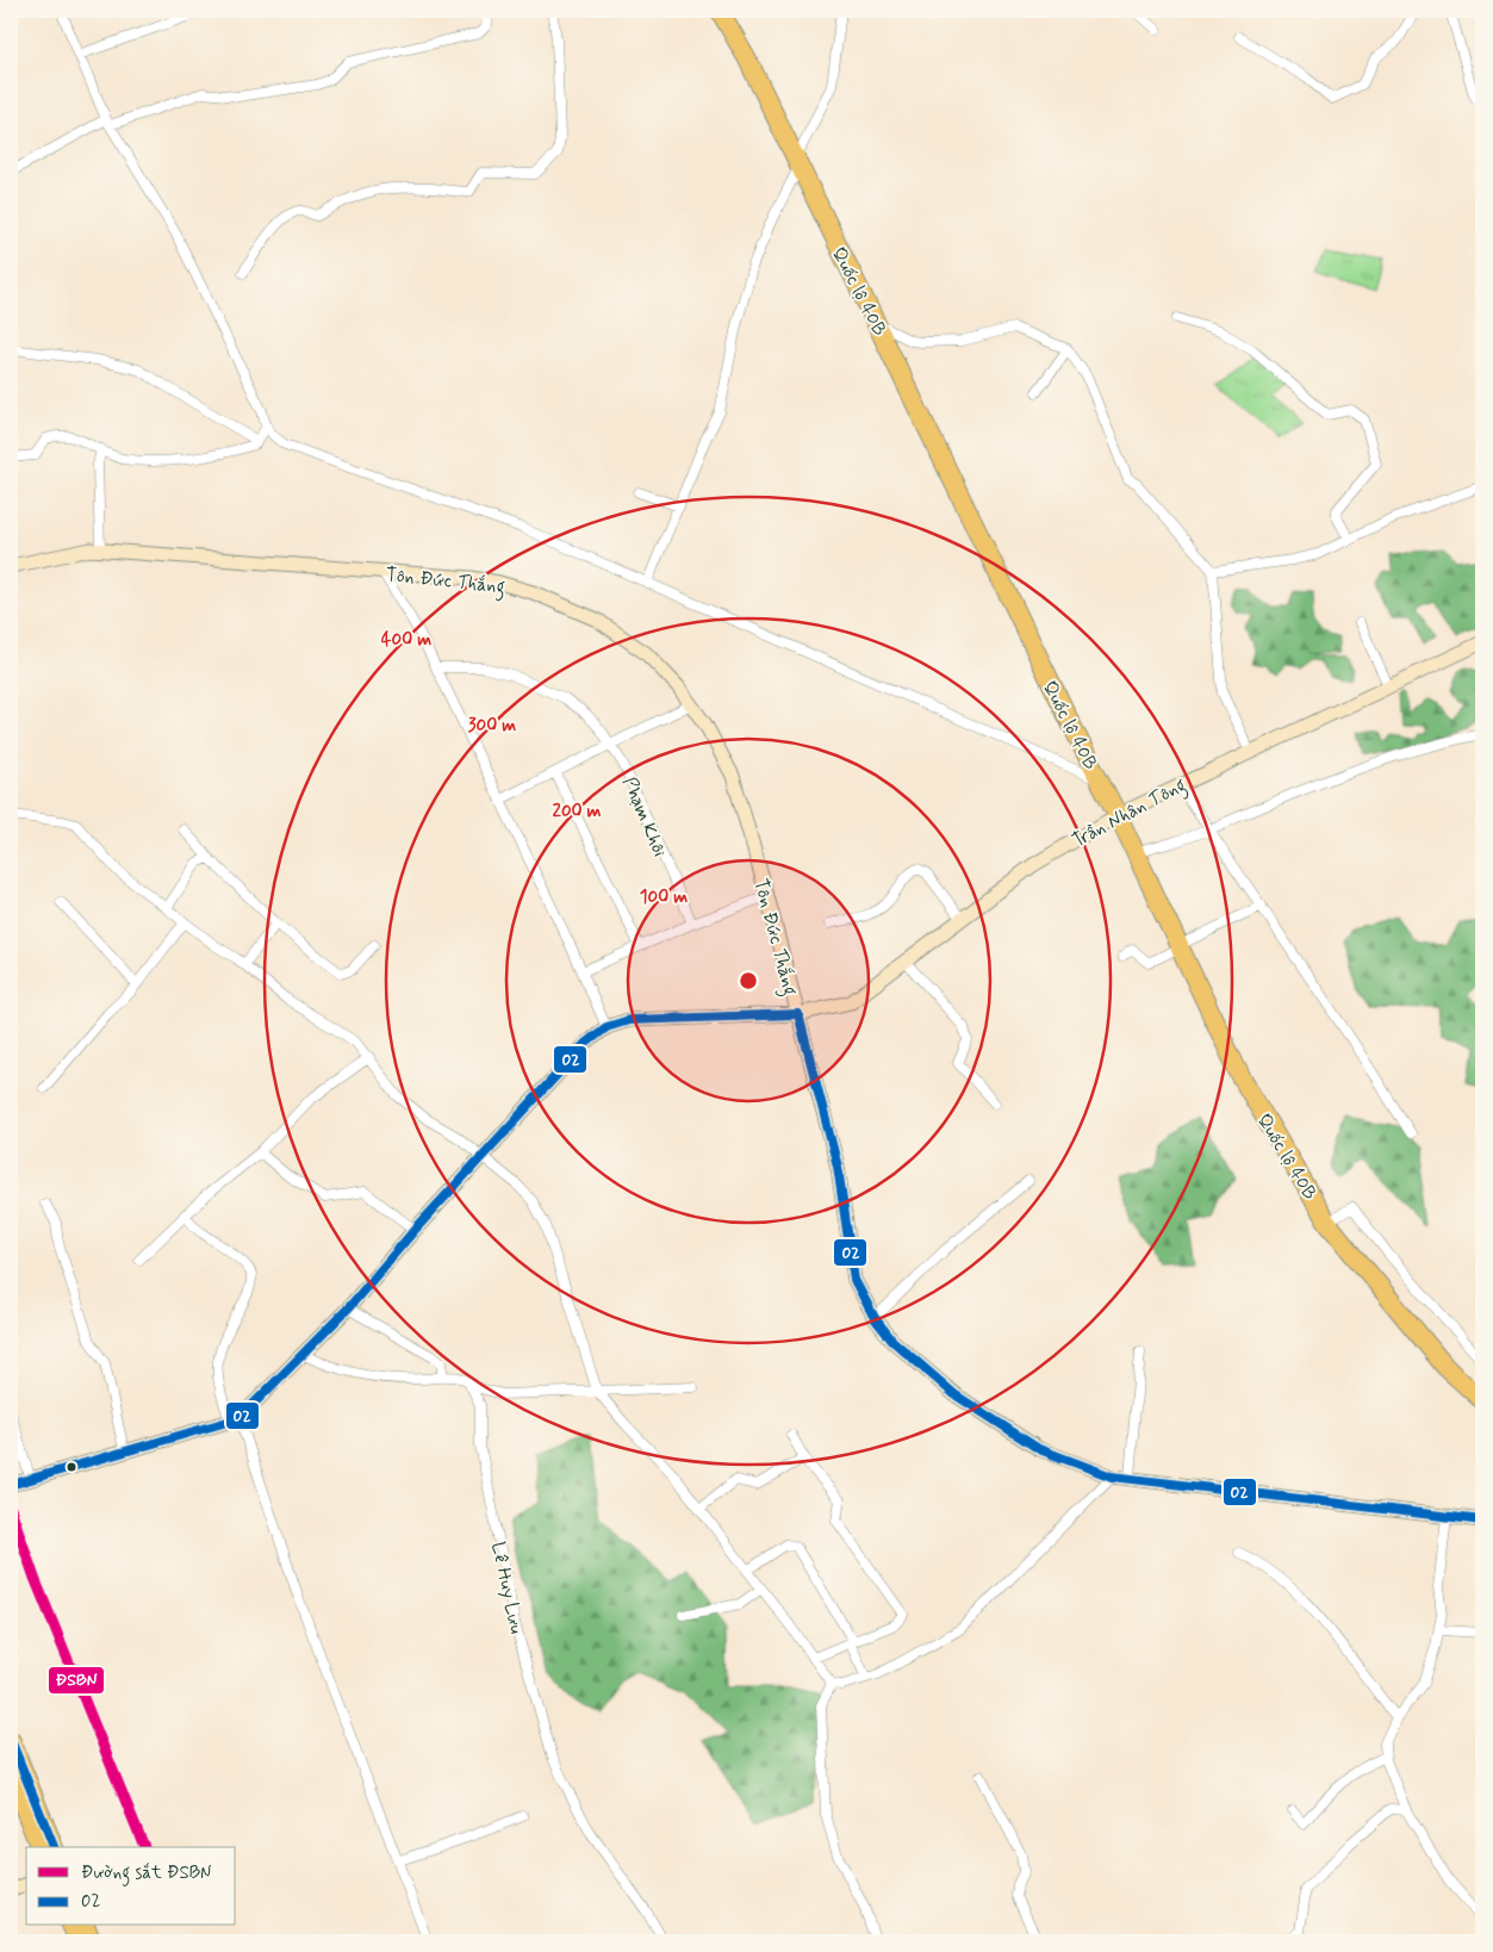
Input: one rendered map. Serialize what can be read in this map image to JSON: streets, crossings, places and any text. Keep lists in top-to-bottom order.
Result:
{
  "streets": {
    "highway": ["Quốc lộ 40B"],
    "main road": ["Tôn Đức Thắng", "Trần Nhân Tông"],
    "street": ["Phạm Khôi", "Lê Huy Lưu"]
  },
  "crossings": [
    ["Quốc lộ 40B", "Trần Nhân Tông"],
    ["Tôn Đức Thắng", "Trần Nhân Tông"]
  ],
  "lines": ["transit line 02", "rail line ĐSBN"],
  "legend": ["Đường sắt ĐSBN", "02"],
  "rings": [
    "400 m",
    "300 m",
    "200 m",
    "100 m"
  ]
}
